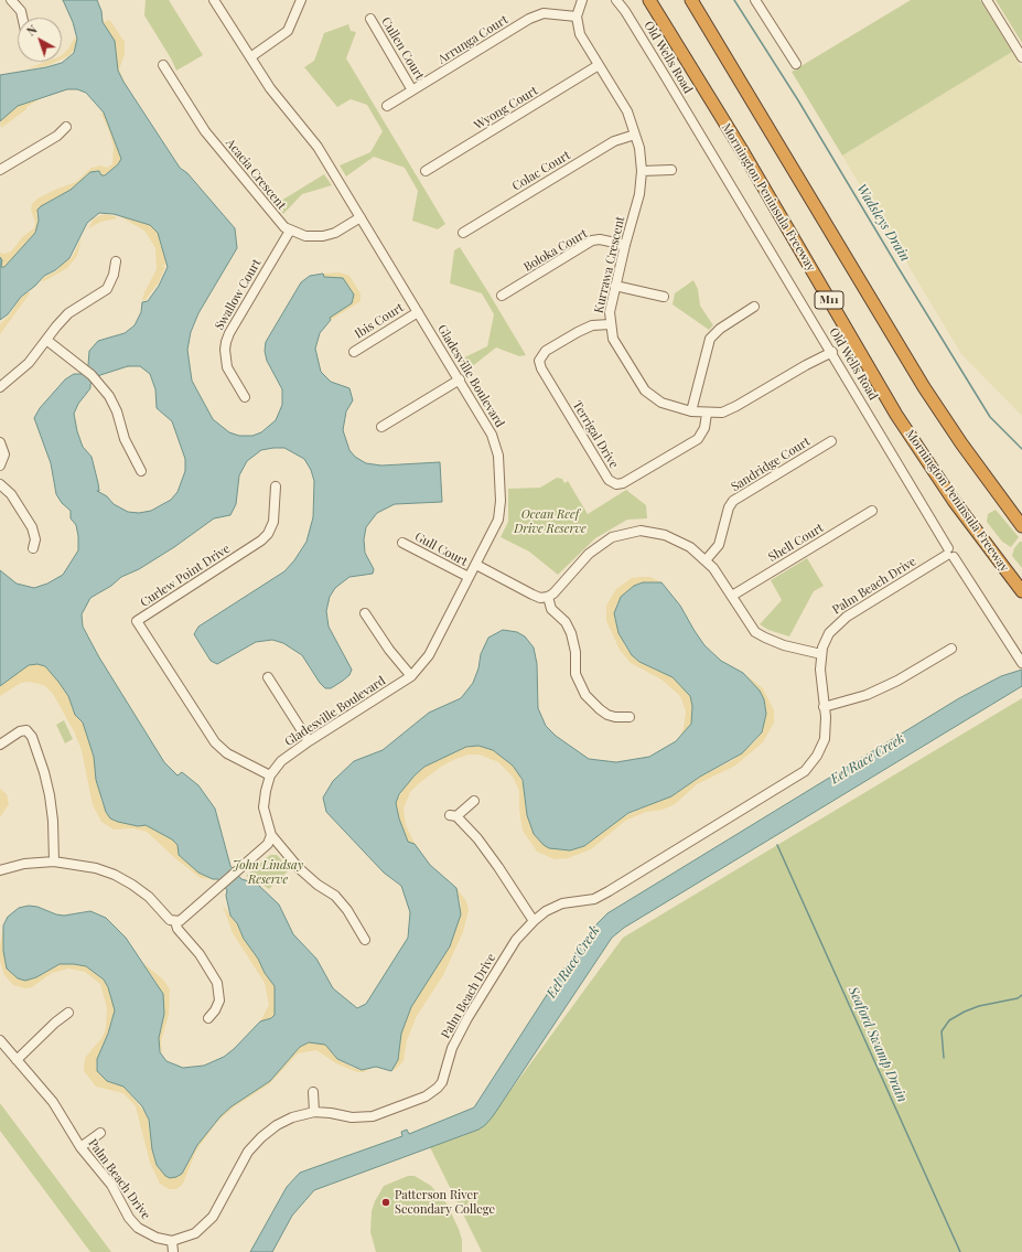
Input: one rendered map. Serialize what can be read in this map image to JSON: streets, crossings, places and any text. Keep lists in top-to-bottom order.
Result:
{
  "streets": {
    "highway": ["Mornington Peninsula Freeway", "M11"],
    "street": [
      "Arrunga Court",
      "Cullen Court",
      "Old Wells Road",
      "Wyong Court",
      "Colac Court",
      "Acacia Crescent",
      "Boloka Court",
      "Kurrawa Crescent",
      "Swallow Court",
      "Ibis Court",
      "Gladesville Boulevard",
      "Terrigal Drive",
      "Sandridge Court",
      "Shell Court",
      "Gull Court",
      "Curlew Point Drive",
      "Palm Beach Drive"
    ]
  },
  "crossings": [
    ["Arrunga Court", "Cullen Court"],
    ["Arrunga Court", "Kurrawa Crescent"],
    ["Old Wells Road", "Kurrawa Crescent"],
    ["Old Wells Road", "Palm Beach Drive"],
    ["Wyong Court", "Kurrawa Crescent"],
    ["Colac Court", "Kurrawa Crescent"],
    ["Acacia Crescent", "Swallow Court"],
    ["Acacia Crescent", "Gladesville Boulevard"],
    ["Boloka Court", "Kurrawa Crescent"],
    ["Kurrawa Crescent", "Terrigal Drive"],
    ["Ibis Court", "Gladesville Boulevard"],
    ["Gladesville Boulevard", "Gull Court"],
    ["Gladesville Boulevard", "Curlew Point Drive"]
  ],
  "water": ["Wadsleys Drain", "Eel Race Creek", "Seaford Swamp Drain"],
  "parks": ["Ocean Reef Drive Reserve", "John Lindsay Reserve"],
  "places": ["Patterson River Secondary College"],
  "north": "top left"
}
